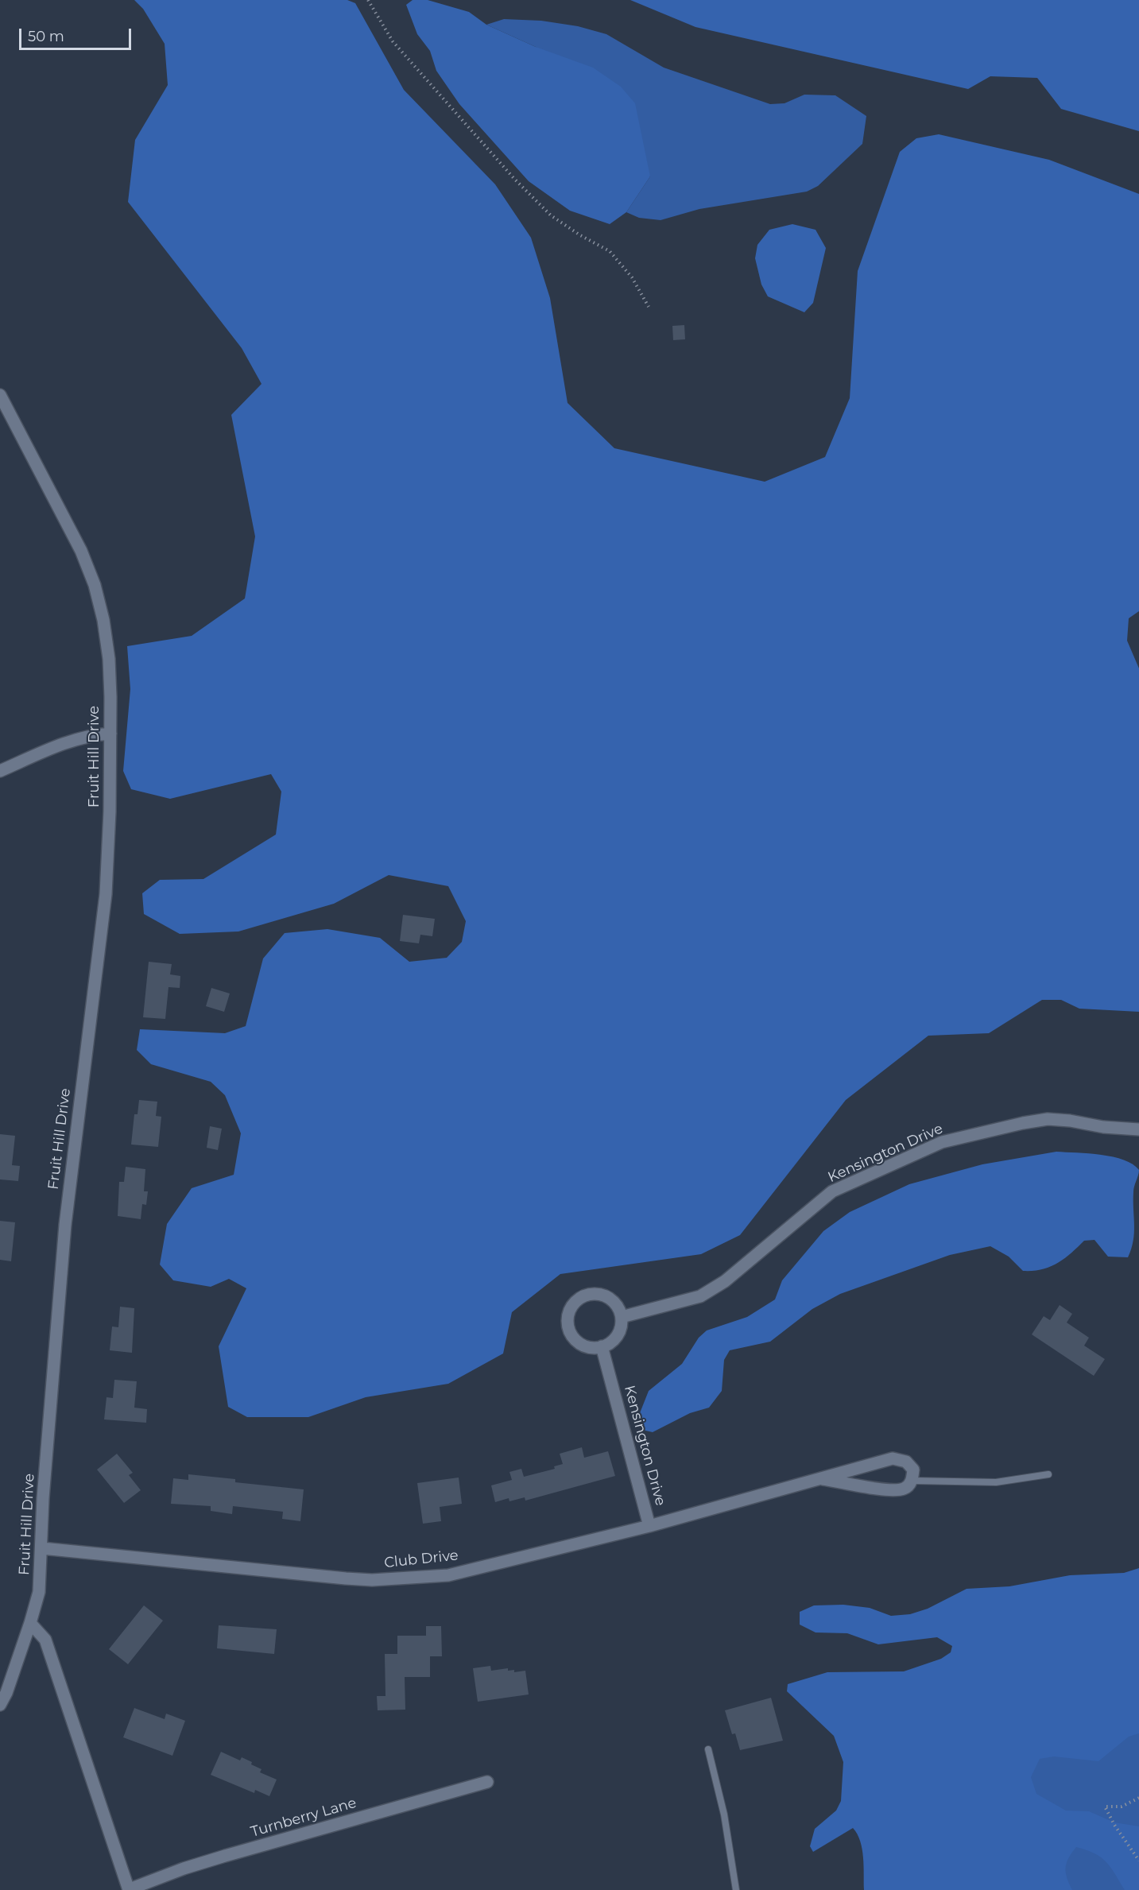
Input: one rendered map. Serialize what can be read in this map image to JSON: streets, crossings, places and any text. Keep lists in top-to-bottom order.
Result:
{
  "streets": {
    "street": [
      "Fruit Hill Drive",
      "Kensington Drive",
      "Club Drive",
      "Turnberry Lane"
    ]
  },
  "crossings": [
    ["Fruit Hill Drive", "Club Drive"],
    ["Kensington Drive", "Club Drive"]
  ],
  "scale_bar": "50 m"
}
